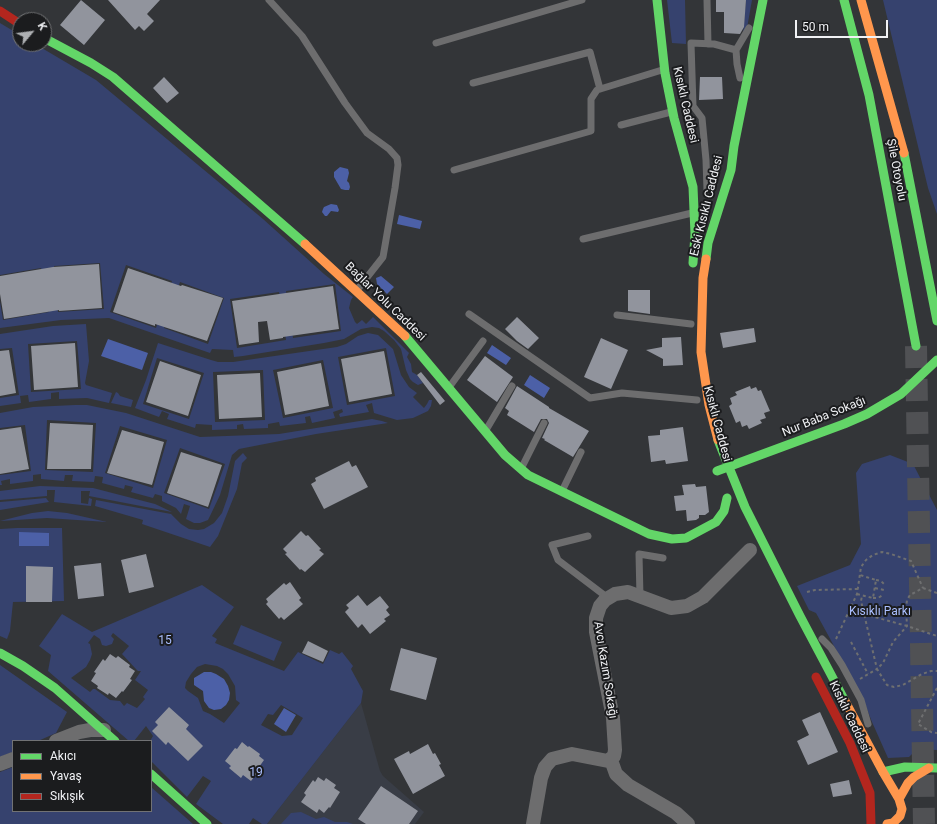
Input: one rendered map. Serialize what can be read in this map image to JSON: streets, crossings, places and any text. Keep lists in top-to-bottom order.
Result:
{
  "streets": {
    "main road": [
      "Kısıklı Caddesi",
      "Şile Otoyolu",
      "Eski Kısıklı Caddesi",
      "Bağlar Yolu Caddesi",
      "Nur Baba Sokağı"
    ],
    "street": ["Avcı Kazım Sokağı"]
  },
  "crossings": [
    ["Kısıklı Caddesi", "Eski Kısıklı Caddesi"],
    ["Kısıklı Caddesi", "Nur Baba Sokağı"],
    ["Eski Kısıklı Caddesi", "Nur Baba Sokağı"]
  ],
  "parks": ["Kısıklı Parkı", "15", "19"],
  "legend": ["Akıcı", "Yavaş", "Sıkışık"],
  "scale_bar": "50 m",
  "north": "top right"
}
